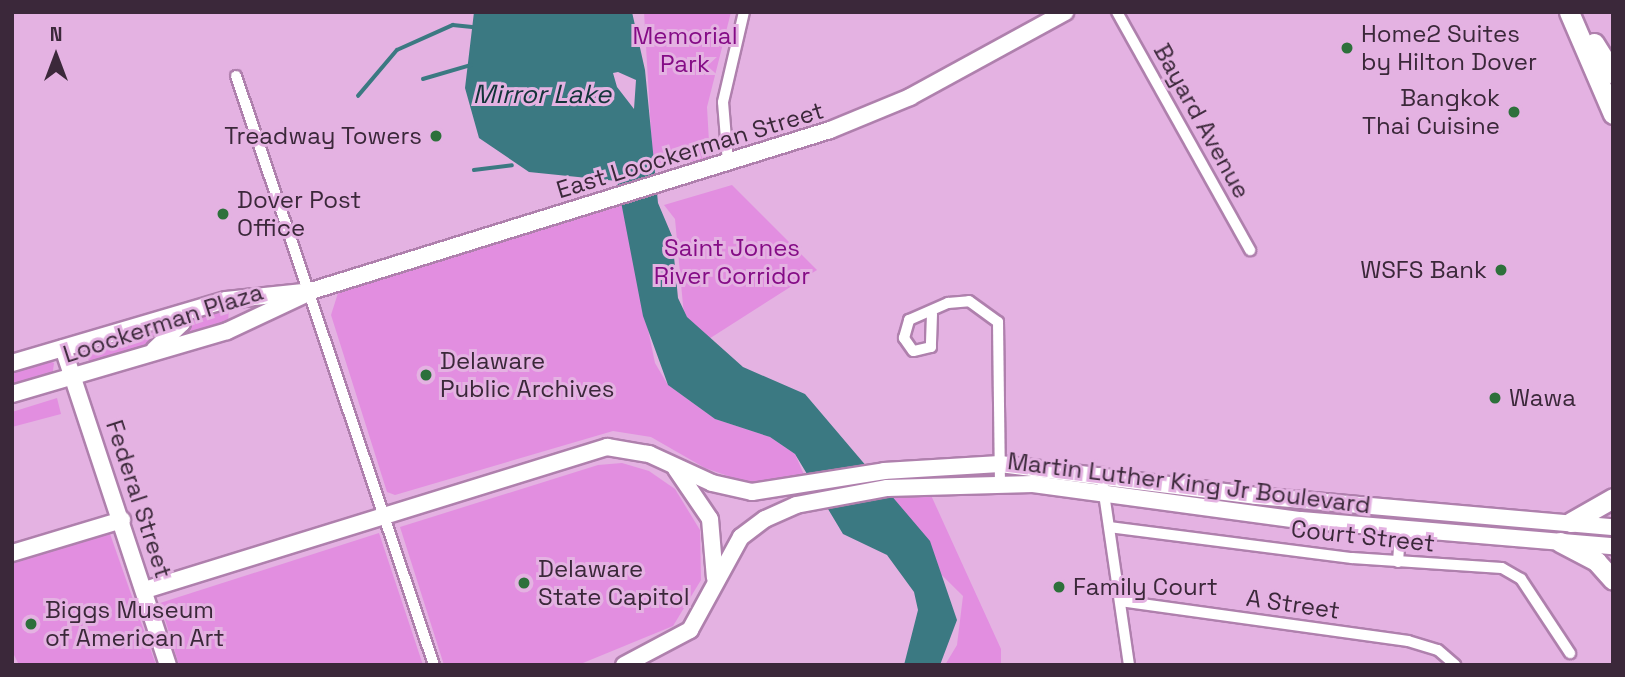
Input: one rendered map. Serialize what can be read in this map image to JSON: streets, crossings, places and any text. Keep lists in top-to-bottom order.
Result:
{
  "streets": {
    "street": [
      "Bayard Avenue",
      "East Loockerman Street",
      "Loockerman Plaza",
      "Martin Luther King Jr Boulevard",
      "Federal Street",
      "Court Street",
      "A Street"
    ]
  },
  "crossings": [
    ["East Loockerman Street", "Loockerman Plaza"],
    ["Loockerman Plaza", "Federal Street"],
    ["Martin Luther King Jr Boulevard", "Federal Street"]
  ],
  "water": ["Mirror Lake"],
  "parks": ["Memorial Park", "Saint Jones River Corridor"],
  "places": [
    "Home2 Suites by Hilton Dover",
    "Bangkok Thai Cuisine",
    "Treadway Towers",
    "Dover Post Office",
    "WSFS Bank",
    "Delaware Public Archives",
    "Wawa",
    "Delaware State Capitol",
    "Family Court",
    "Biggs Museum of American Art"
  ],
  "north": "top"
}
